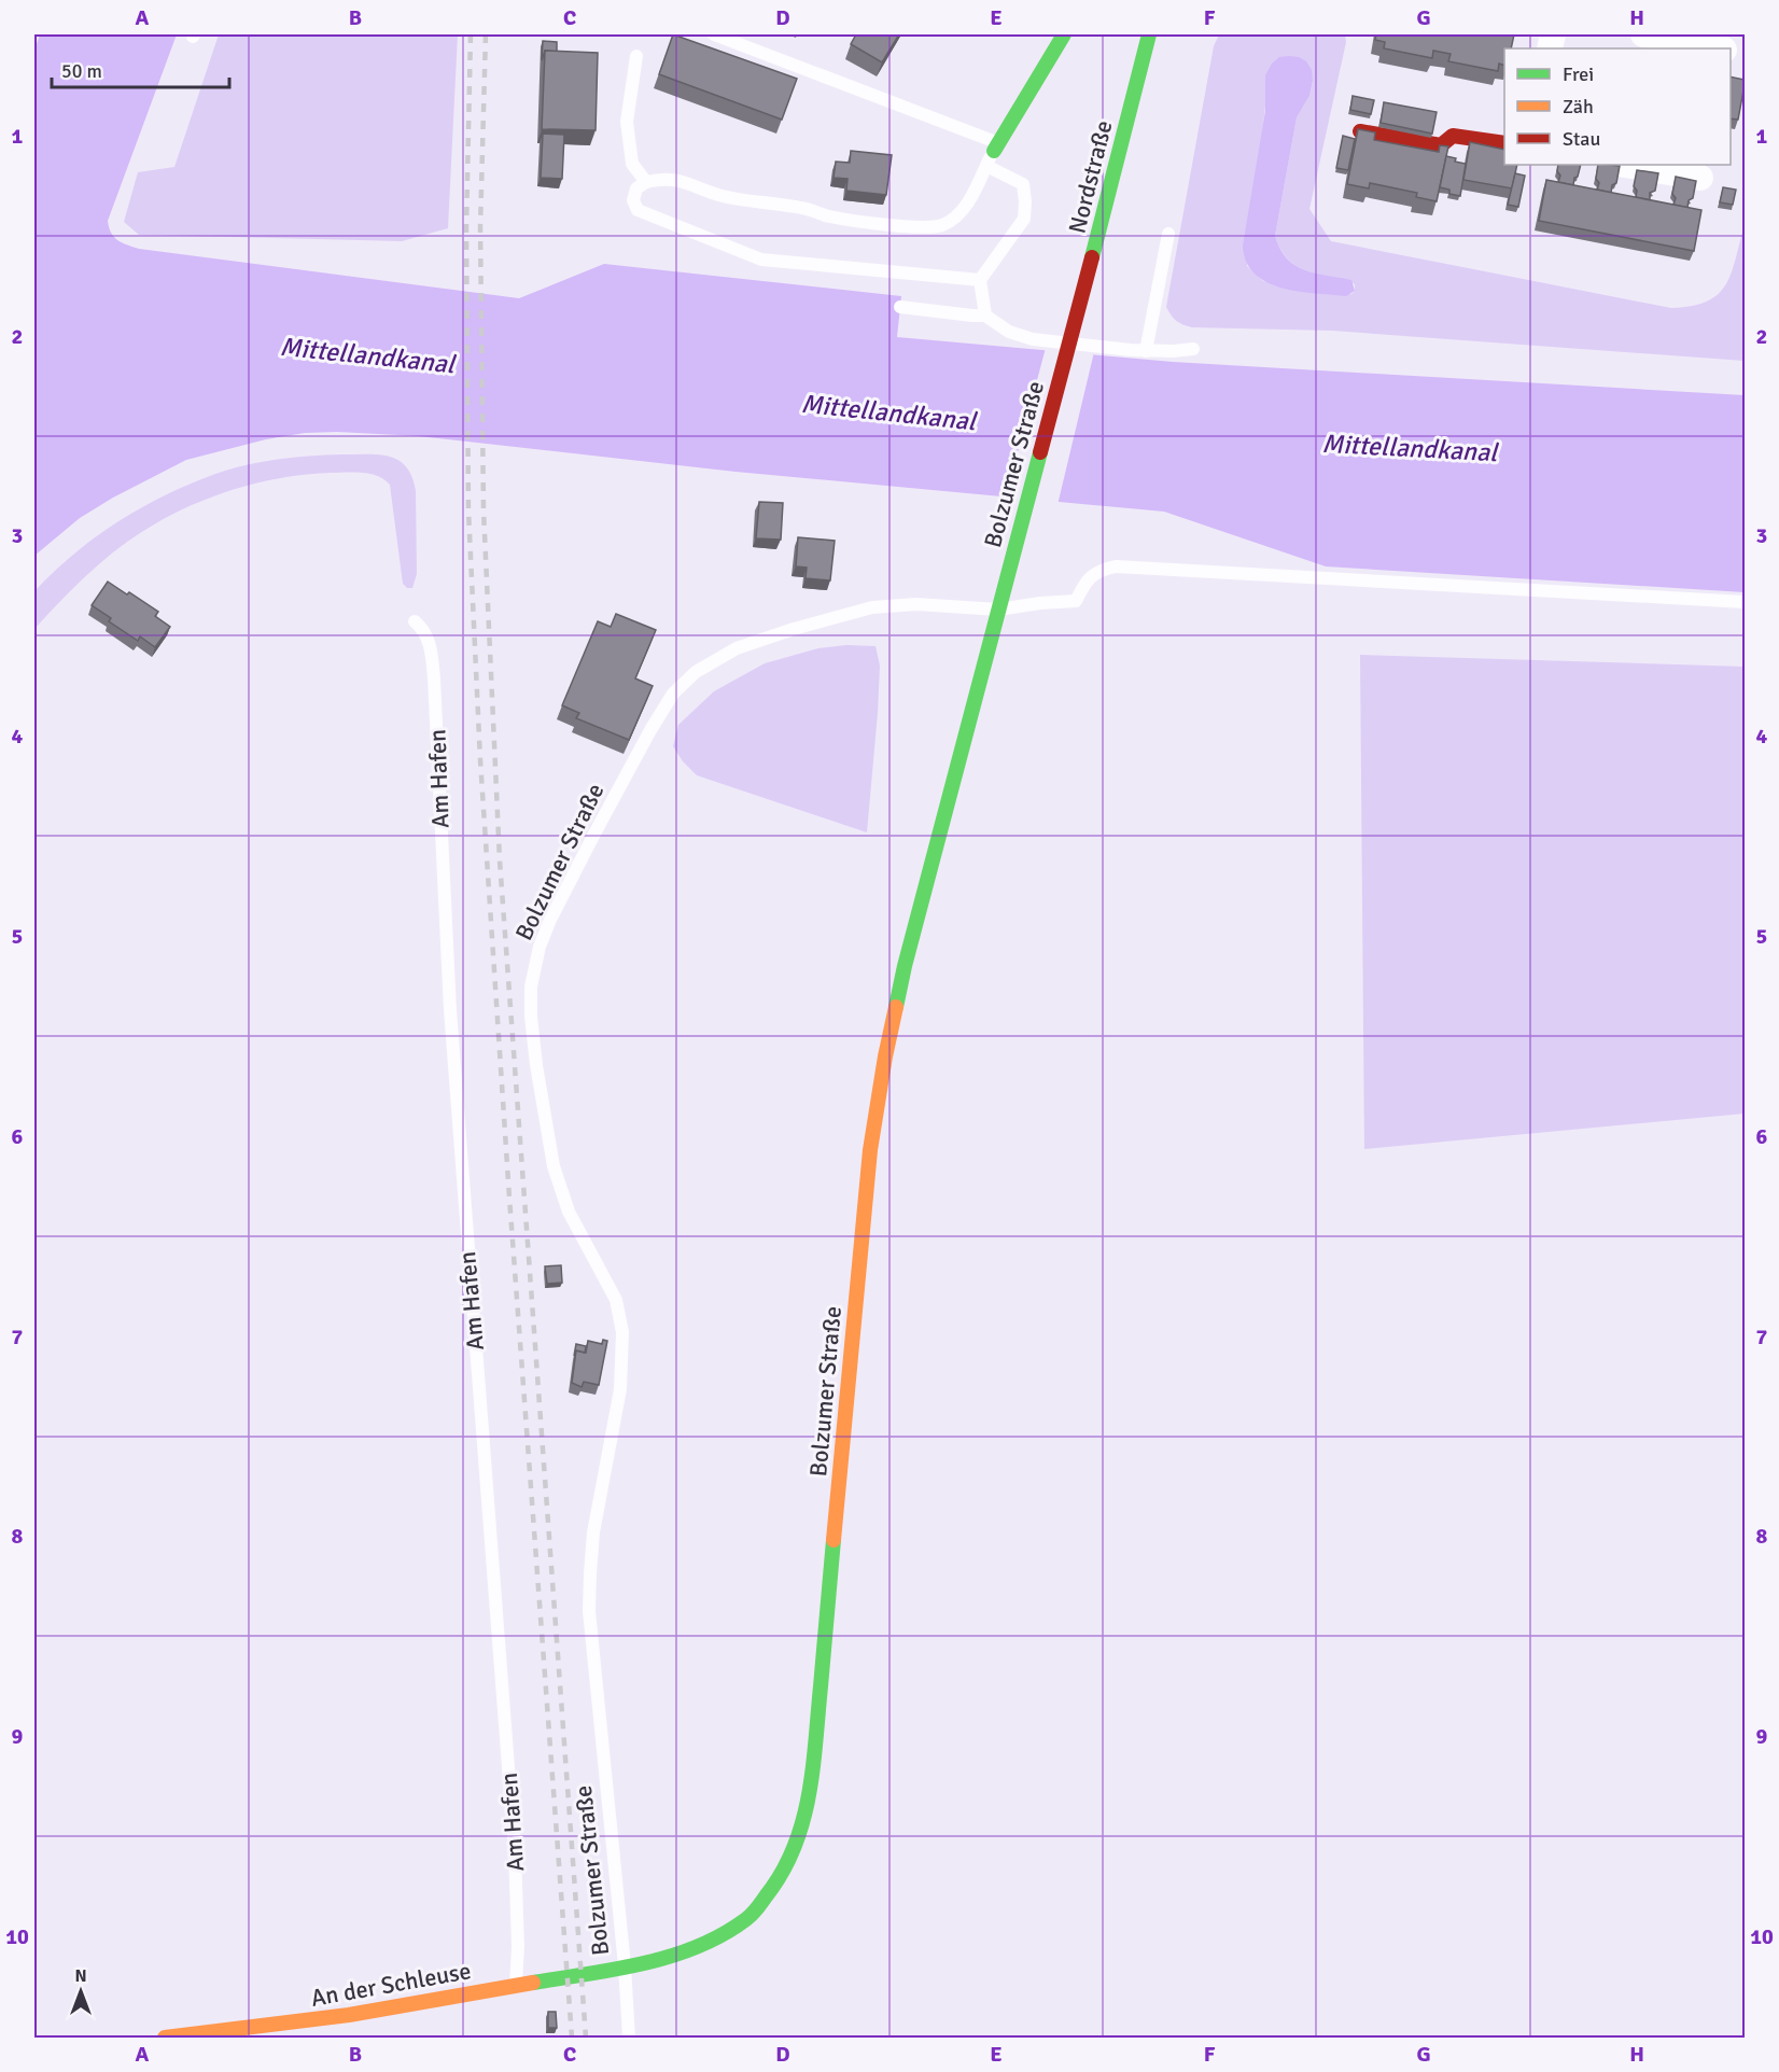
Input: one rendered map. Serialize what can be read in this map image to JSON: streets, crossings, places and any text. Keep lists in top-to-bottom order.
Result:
{
  "streets": {
    "main road": ["Nordstraße", "Bolzumer Straße", "An der Schleuse"],
    "lane": ["Am Hafen"]
  },
  "crossings": [
    ["Nordstraße", "Bolzumer Straße"],
    ["Bolzumer Straße", "An der Schleuse"],
    ["Am Hafen", "An der Schleuse"]
  ],
  "water": ["Mittellandkanal"],
  "legend": ["Frei", "Zäh", "Stau"],
  "scale_bar": "50 m",
  "north": "top",
  "grid": {
    "columns": [
      "A",
      "B",
      "C",
      "D",
      "E",
      "F",
      "G",
      "H"
    ],
    "rows": [
      "1",
      "2",
      "3",
      "4",
      "5",
      "6",
      "7",
      "8",
      "9",
      "10"
    ]
  }
}
